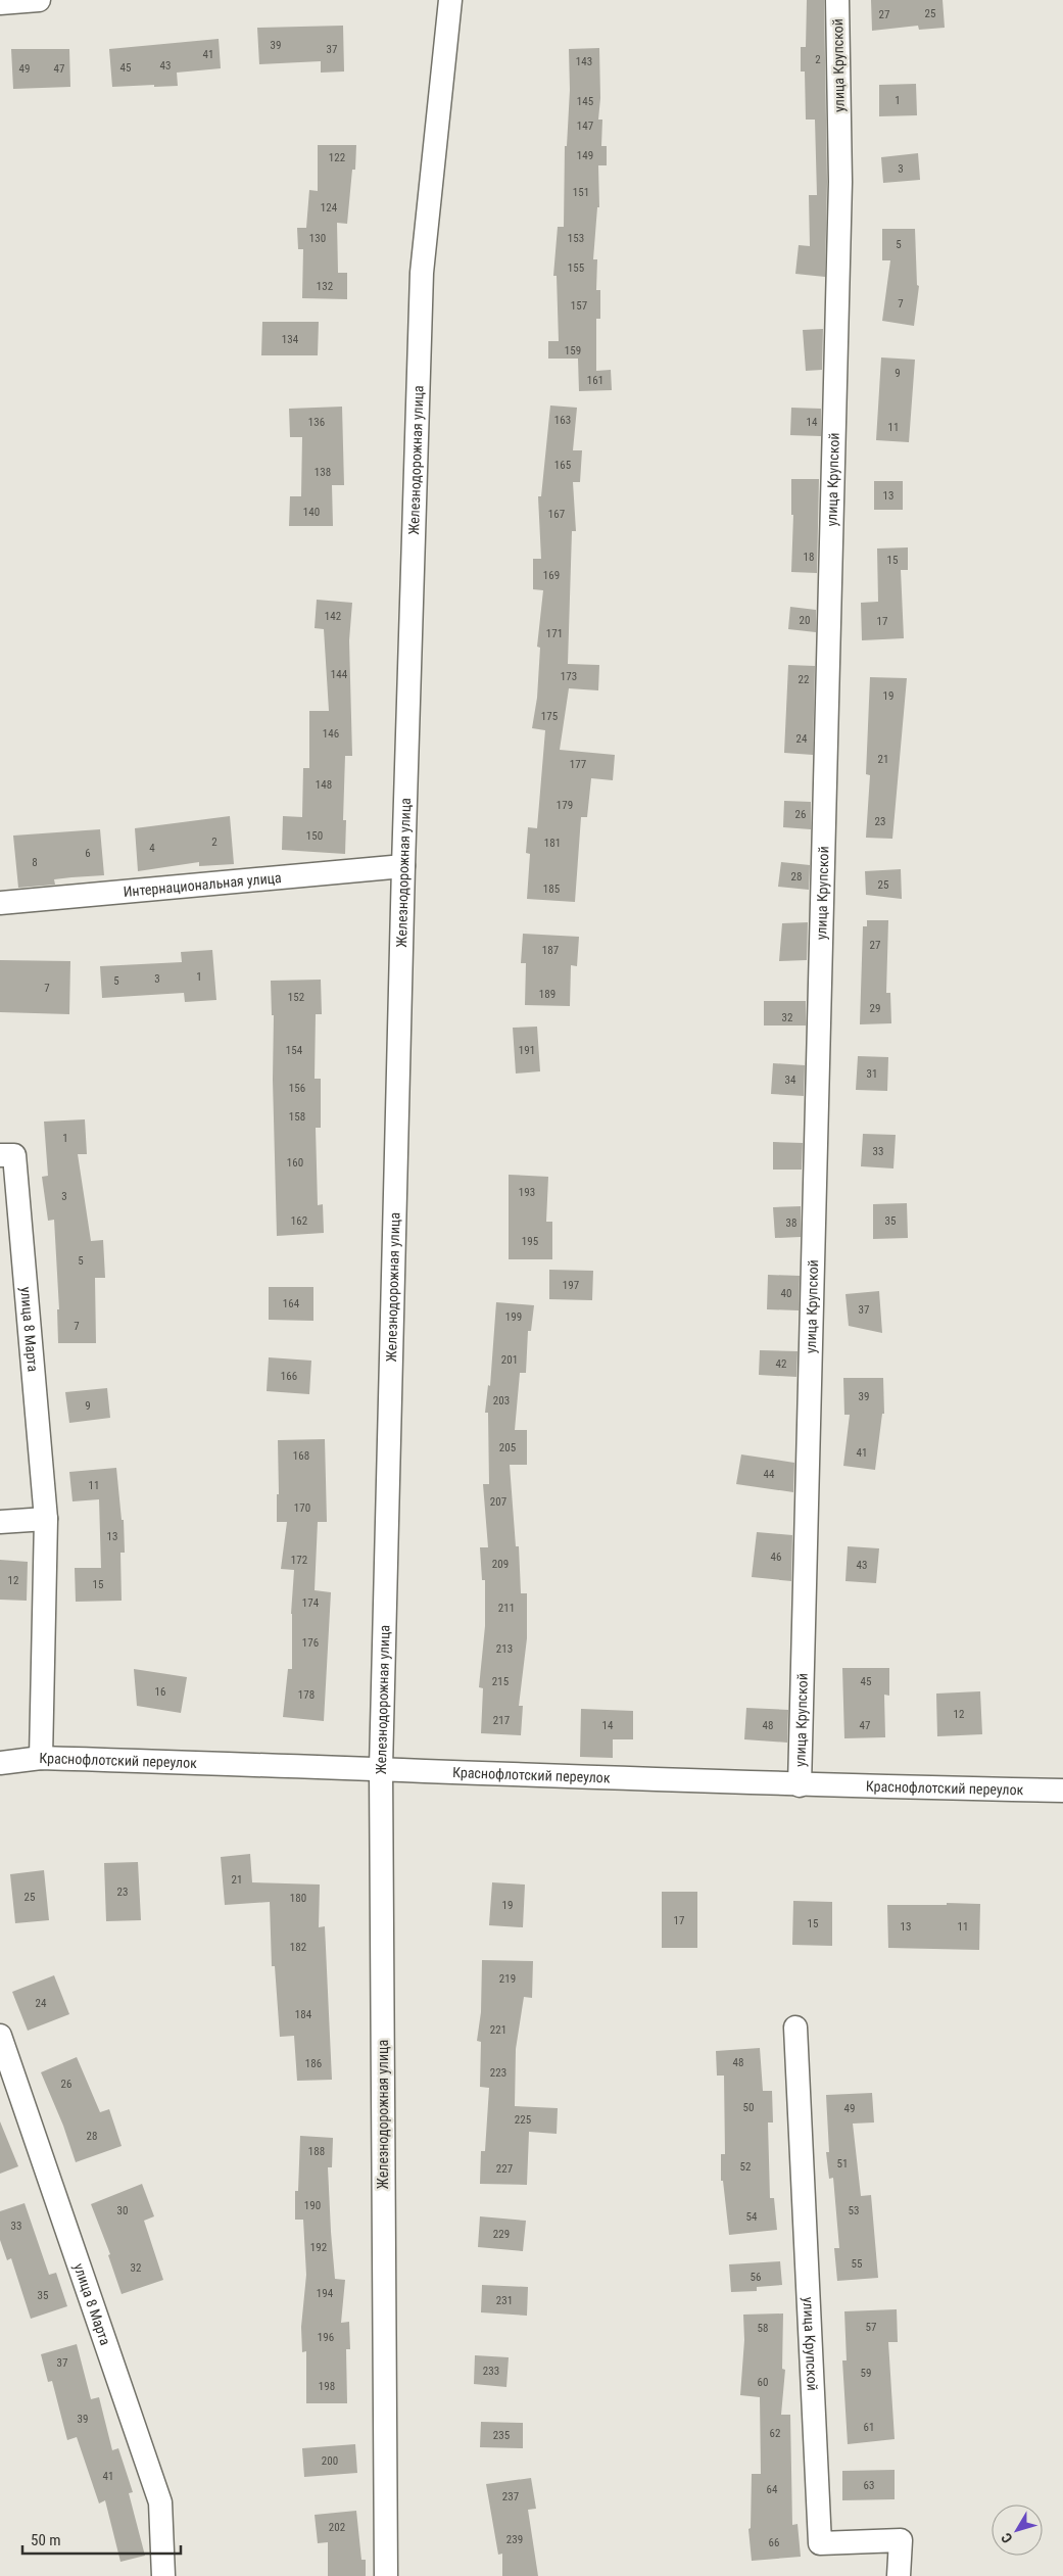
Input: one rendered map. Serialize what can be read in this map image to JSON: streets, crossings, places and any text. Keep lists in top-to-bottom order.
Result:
{
  "streets": {
    "street": [
      "улица Крупской",
      "Железнодорожная улица",
      "Интернациональная улица",
      "улица 8 Марта",
      "Краснофлотский переулок"
    ]
  },
  "crossings": [
    ["улица Крупской", "Краснофлотский переулок"],
    ["Железнодорожная улица", "Интернациональная улица"],
    ["Железнодорожная улица", "Краснофлотский переулок"],
    ["улица 8 Марта", "Краснофлотский переулок"]
  ],
  "house_numbers": [
    "25",
    "27",
    "39",
    "37",
    "41",
    "2",
    "143",
    "43",
    "45",
    "49",
    "47",
    "1",
    "145",
    "147",
    "149",
    "122",
    "3",
    "151",
    "124",
    "130",
    "153",
    "5",
    "155",
    "132",
    "7",
    "157",
    "134",
    "159",
    "9",
    "161",
    "163",
    "136",
    "14",
    "11",
    "165",
    "138",
    "13",
    "140",
    "167",
    "18",
    "15",
    "169",
    "142",
    "20",
    "17",
    "171",
    "144",
    "173",
    "22",
    "19",
    "175",
    "146",
    "24",
    "21",
    "177",
    "148",
    "179",
    "26",
    "23",
    "150",
    "2",
    "181",
    "4",
    "6",
    "8",
    "28",
    "25",
    "185",
    "27",
    "187",
    "1",
    "3",
    "5",
    "7",
    "189",
    "152",
    "29",
    "32",
    "154",
    "191",
    "31",
    "34",
    "156",
    "158",
    "1",
    "33",
    "160",
    "193",
    "3",
    "162",
    "35",
    "38",
    "195",
    "5",
    "197",
    "40",
    "164",
    "37",
    "199",
    "7",
    "201",
    "42",
    "166",
    "39",
    "203",
    "9",
    "205",
    "41",
    "168",
    "44",
    "11",
    "207",
    "170",
    "13",
    "46",
    "172",
    "209",
    "43",
    "12",
    "15",
    "174",
    "211",
    "176",
    "213",
    "215",
    "45",
    "16",
    "178",
    "12",
    "217",
    "14",
    "48",
    "47",
    "21",
    "23",
    "25",
    "180",
    "19",
    "17",
    "15",
    "13",
    "11",
    "182",
    "219",
    "24",
    "184",
    "221",
    "48",
    "186",
    "223",
    "26",
    "50",
    "49",
    "225",
    "28",
    "188",
    "51",
    "52",
    "227",
    "190",
    "30",
    "53",
    "54",
    "33",
    "229",
    "192",
    "55",
    "32",
    "56",
    "194",
    "35",
    "231",
    "57",
    "58",
    "196",
    "37",
    "233",
    "59",
    "60",
    "198",
    "39",
    "61",
    "62",
    "235",
    "200",
    "41",
    "63",
    "64",
    "237",
    "202",
    "239",
    "66"
  ],
  "scale_bar": "50 m",
  "north": "bottom left"
}
